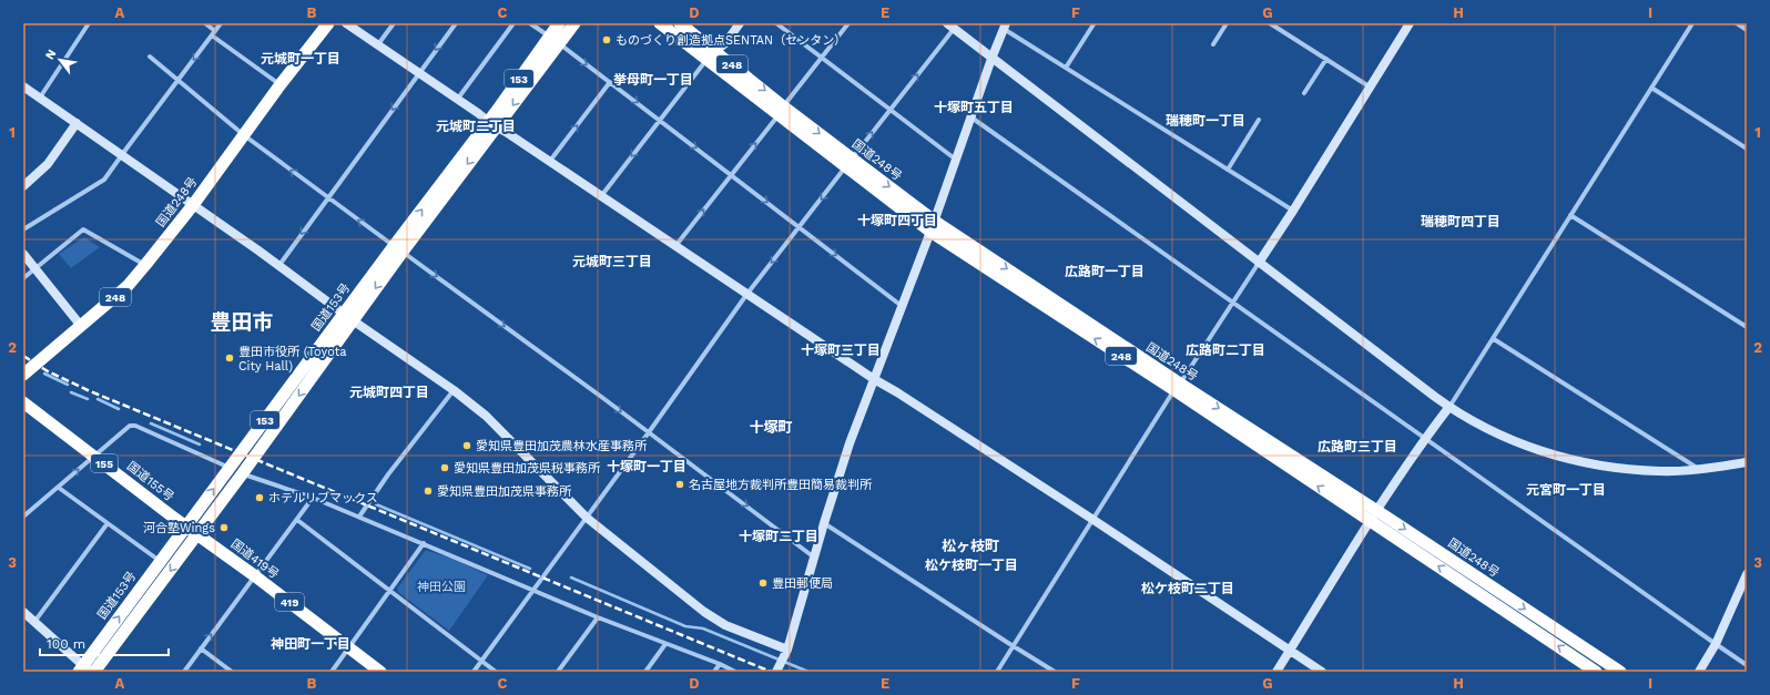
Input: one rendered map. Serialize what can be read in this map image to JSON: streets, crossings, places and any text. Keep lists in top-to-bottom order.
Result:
{
  "streets": {
    "highway": [
      "248",
      "153",
      "国道248号",
      "国道153号",
      "155",
      "国道155号",
      "国道419号",
      "419"
    ]
  },
  "crossings": [
    ["国道153号", "国道155号"],
    ["国道153号", "国道419号"],
    ["国道155号", "国道419号"]
  ],
  "districts": [
    "元城町一丁目",
    "挙母町一丁目",
    "十塚町五丁目",
    "瑞穂町一丁目",
    "元城町二丁目",
    "十塚町四丁目",
    "瑞穂町四丁目",
    "元城町三丁目",
    "広路町一丁目",
    "豊田市",
    "十塚町三丁目",
    "広路町二丁目",
    "元城町四丁目",
    "十塚町",
    "広路町三丁目",
    "十塚町一丁目",
    "元宮町一丁目",
    "十塚町二丁目",
    "松ヶ枝町",
    "松ケ枝町一丁目",
    "松ケ枝町二丁目",
    "神田町一丁目"
  ],
  "parks": ["神田公園"],
  "places": [
    "ものづくり創造拠点SENTAN（センタン）",
    "豊田市役所 (Toyota City Hall)",
    "愛知県豊田加茂農林水産事務所",
    "愛知県豊田加茂県税事務所",
    "名古屋地方裁判所豊田簡易裁判所",
    "愛知県豊田加茂県事務所",
    "ホテルリブマックス",
    "河合塾Wings",
    "豊田郵便局"
  ],
  "scale_bar": "100 m",
  "north": "top left",
  "grid": {
    "columns": [
      "A",
      "B",
      "C",
      "D",
      "E",
      "F",
      "G",
      "H",
      "I"
    ],
    "rows": ["1", "2", "3"]
  }
}
